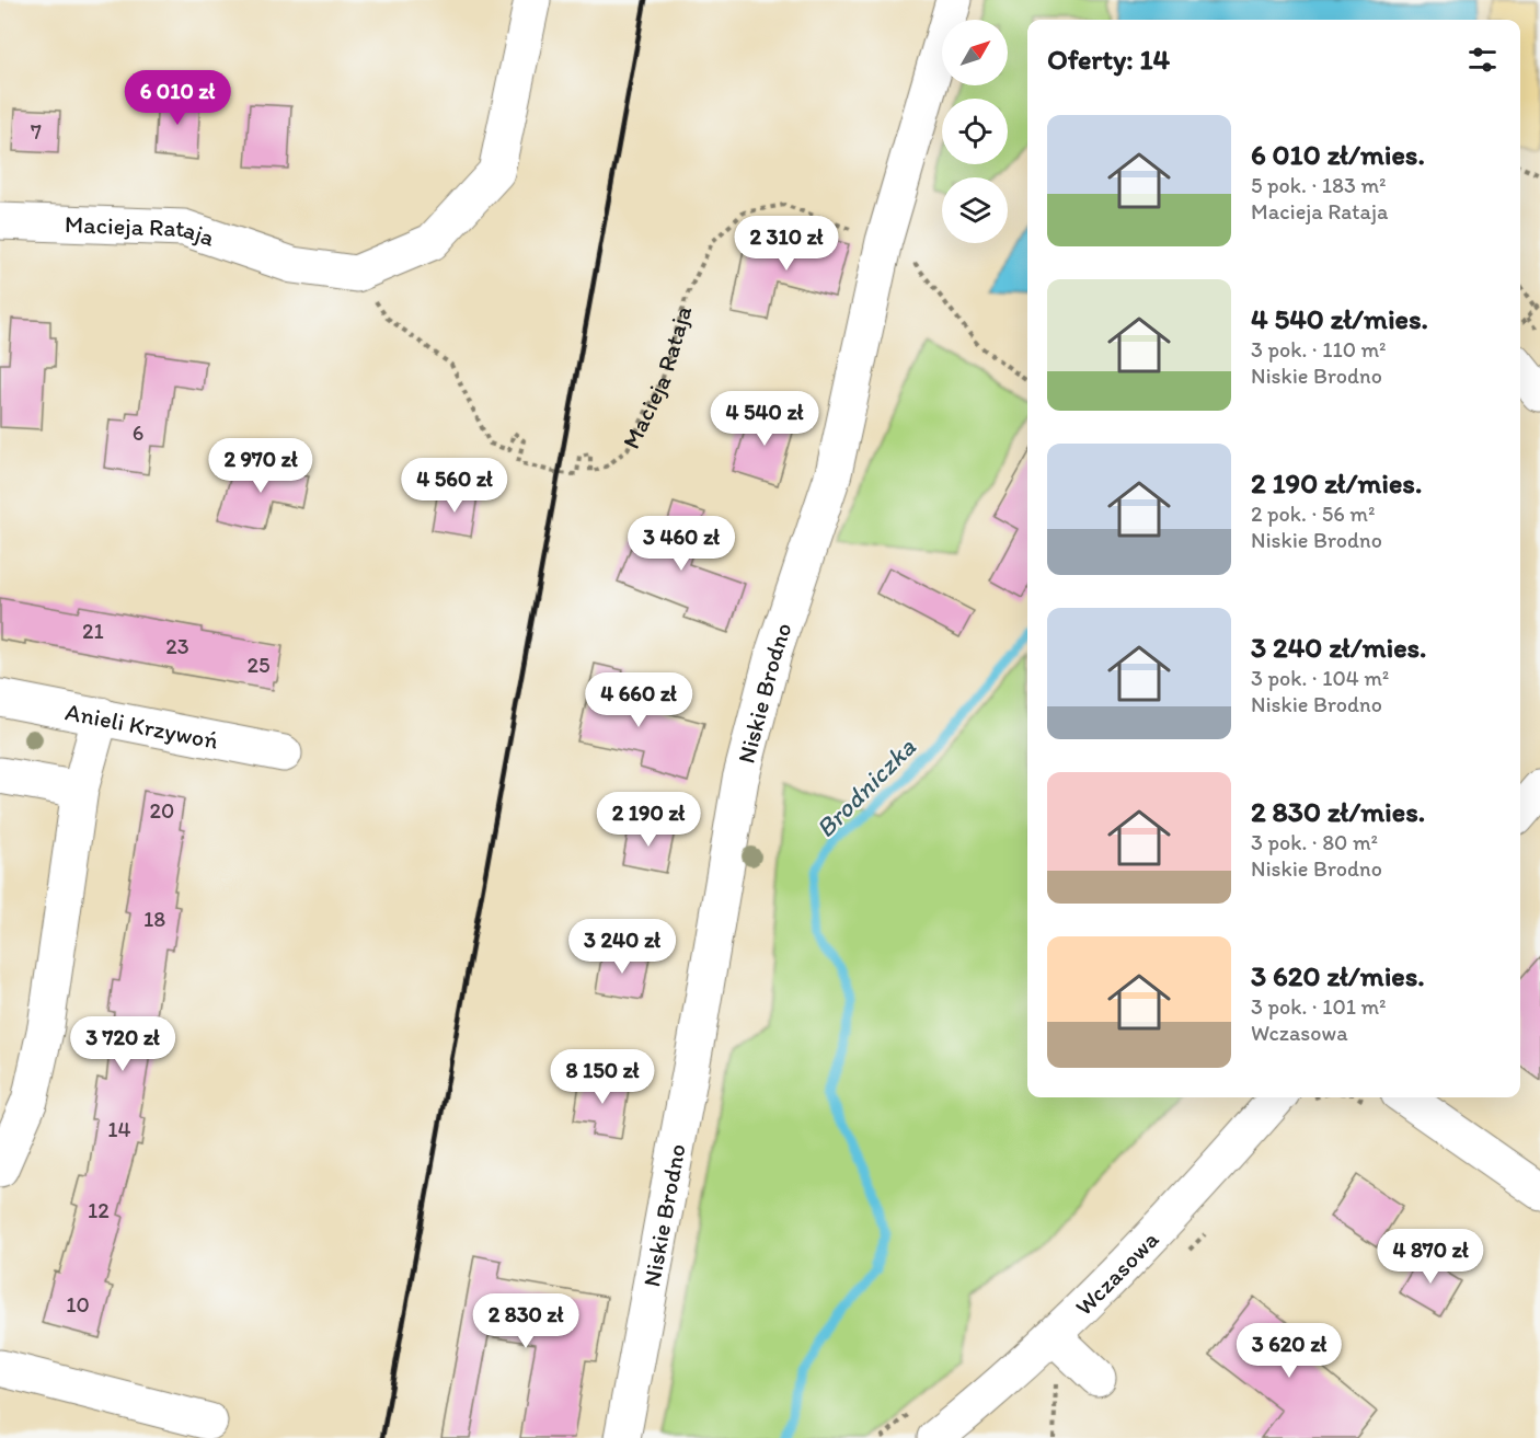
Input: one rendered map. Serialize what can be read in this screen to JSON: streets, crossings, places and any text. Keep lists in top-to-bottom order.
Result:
{
  "streets": {
    "street": [
      "Macieja Rataja",
      "Niskie Brodno",
      "Anieli Krzywoń",
      "Wczasowa"
    ]
  },
  "crossings": [
    ["Macieja Rataja", "Niskie Brodno"]
  ],
  "water": ["Brodniczka"],
  "house_numbers": [
    "7",
    "6",
    "21",
    "23",
    "25",
    "20",
    "18",
    "14",
    "12",
    "10"
  ],
  "north": "top right",
  "page": {
    "heading": "Oferty: 14",
    "price": [
      "6 010 zł",
      "2 310 zł",
      "4 540 zł",
      "2 970 zł",
      "4 560 zł",
      "3 460 zł",
      "4 660 zł",
      "2 190 zł",
      "3 240 zł",
      "3 720 zł",
      "8 150 zł",
      "4 870 zł",
      "2 830 zł",
      "3 620 zł"
    ],
    "list": [
      {
        "name": "6 010 zł/mies.",
        "note": "5 pok. · 183 m² · Macieja Rataja"
      },
      {
        "name": "4 540 zł/mies.",
        "note": "3 pok. · 110 m² · Niskie Brodno"
      },
      {
        "name": "2 190 zł/mies.",
        "note": "2 pok. · 56 m² · Niskie Brodno"
      },
      {
        "name": "3 240 zł/mies.",
        "note": "3 pok. · 104 m² · Niskie Brodno"
      },
      {
        "name": "2 830 zł/mies.",
        "note": "3 pok. · 80 m² · Niskie Brodno"
      },
      {
        "name": "3 620 zł/mies.",
        "note": "3 pok. · 101 m² · Wczasowa"
      }
    ]
  }
}
